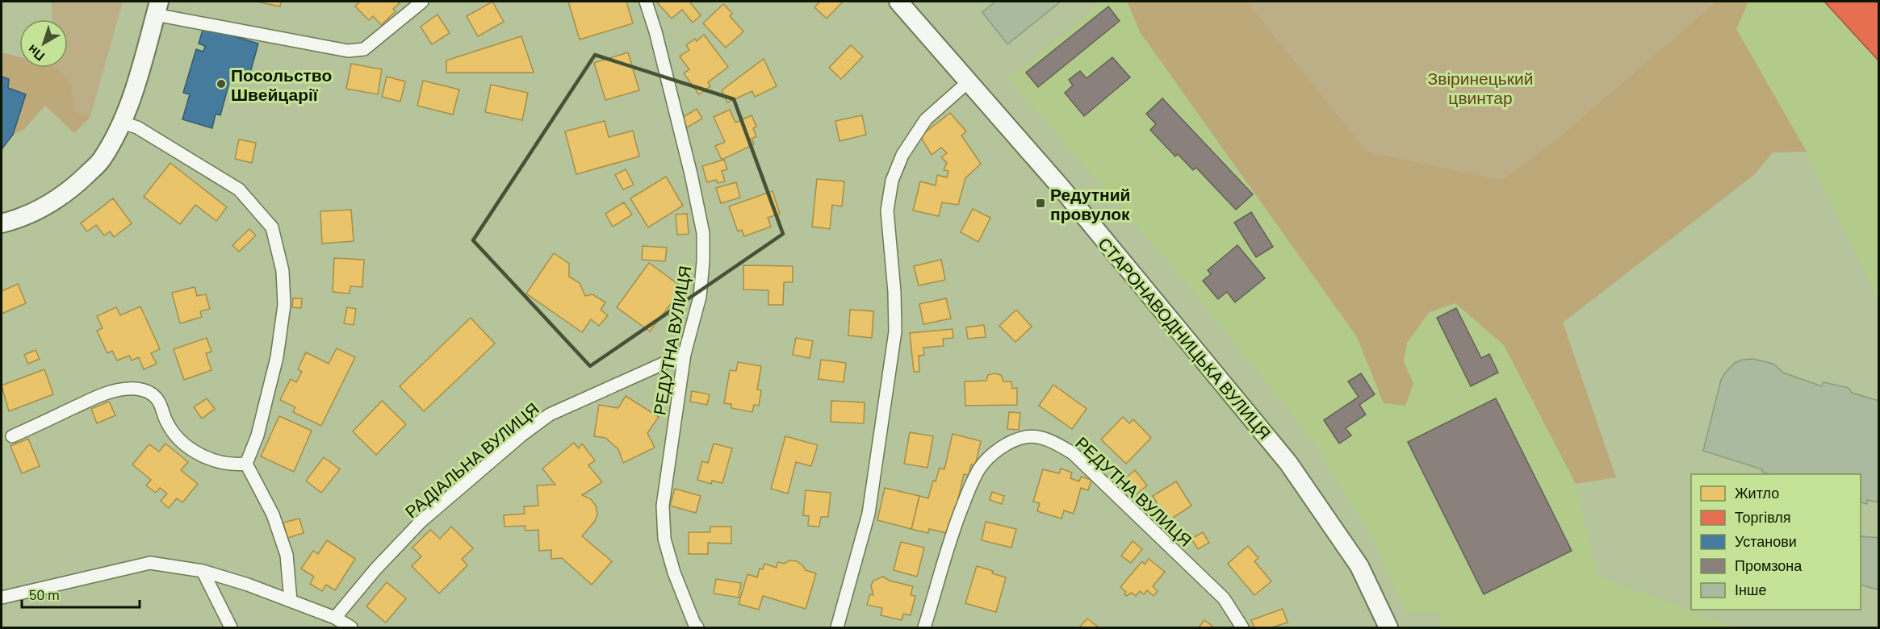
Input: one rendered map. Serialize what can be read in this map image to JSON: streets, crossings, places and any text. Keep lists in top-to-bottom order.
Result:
{
  "streets": {
    "main road": ["СТАРОНАВОДНИЦЬКА ВУЛИЦЯ"],
    "street": ["РЕДУТНА ВУЛИЦЯ", "РАДІАЛЬНА ВУЛИЦЯ"]
  },
  "crossings": [
    ["РЕДУТНА ВУЛИЦЯ", "РАДІАЛЬНА ВУЛИЦЯ"]
  ],
  "parks": ["Звіринецький цвинтар"],
  "places": {
    "other": ["Посольство Швейцарії"],
    "transit": ["Редутний провулок"]
  },
  "legend": [
    "Житло",
    "Торгівля",
    "Установи",
    "Промзона",
    "Інше"
  ],
  "scale_bar": "50 m",
  "north": "bottom left"
}
